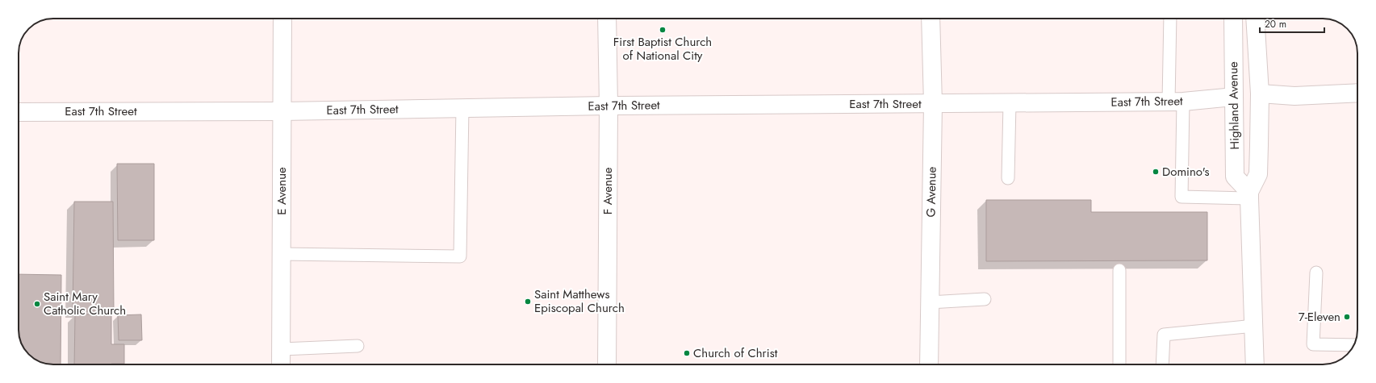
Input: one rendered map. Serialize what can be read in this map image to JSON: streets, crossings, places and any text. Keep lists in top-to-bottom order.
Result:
{
  "streets": {
    "street": [
      "East 7th Street",
      "Highland Avenue",
      "E Avenue",
      "F Avenue",
      "G Avenue"
    ]
  },
  "crossings": [
    ["East 7th Street", "Highland Avenue"],
    ["East 7th Street", "E Avenue"],
    ["East 7th Street", "F Avenue"],
    ["East 7th Street", "G Avenue"]
  ],
  "places": [
    "First Baptist Church of National City",
    "Domino's",
    "Saint Matthews Episcopal Church",
    "Saint Mary Catholic Church",
    "7-Eleven",
    "Church of Christ"
  ],
  "scale_bar": "20 m"
}
